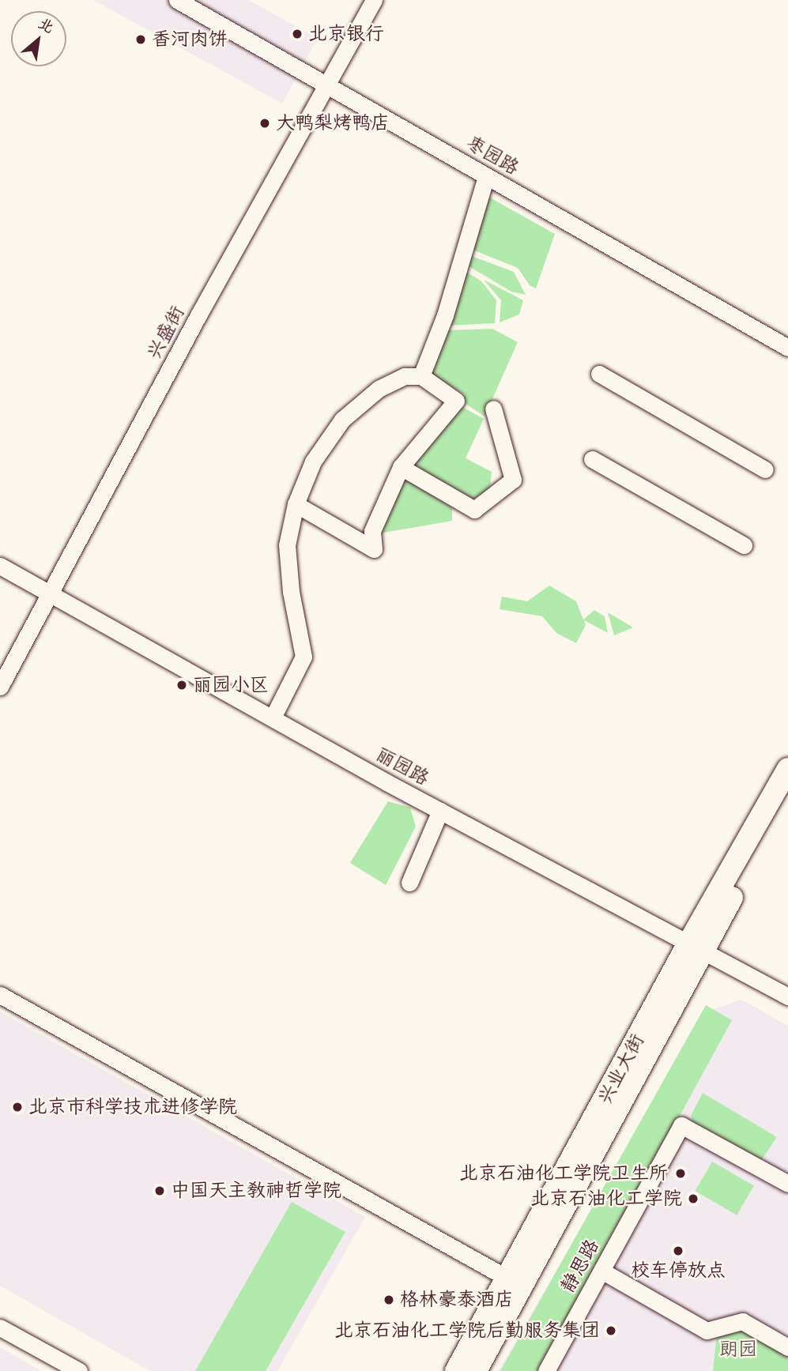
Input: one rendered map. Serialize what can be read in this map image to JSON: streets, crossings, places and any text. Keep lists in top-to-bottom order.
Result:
{
  "streets": {
    "main road": ["兴业大街"],
    "street": [
      "枣园路",
      "兴盛街",
      "丽园路",
      "静思路"
    ]
  },
  "crossings": [
    ["枣园路", "兴盛街"],
    ["兴盛街", "丽园路"],
    ["丽园路", "兴业大街"]
  ],
  "parks": ["朗园"],
  "places": [
    "北京银行",
    "香河肉饼",
    "大鸭梨烤鸭店",
    "丽园小区",
    "北京市科学技术进修学院",
    "北京石油化工学院卫生所",
    "中国天主教神哲学院",
    "北京石油化工学院",
    "校车停放点",
    "格林豪泰酒店",
    "北京石油化工学院后勤服务集团"
  ],
  "north": "top right"
}
